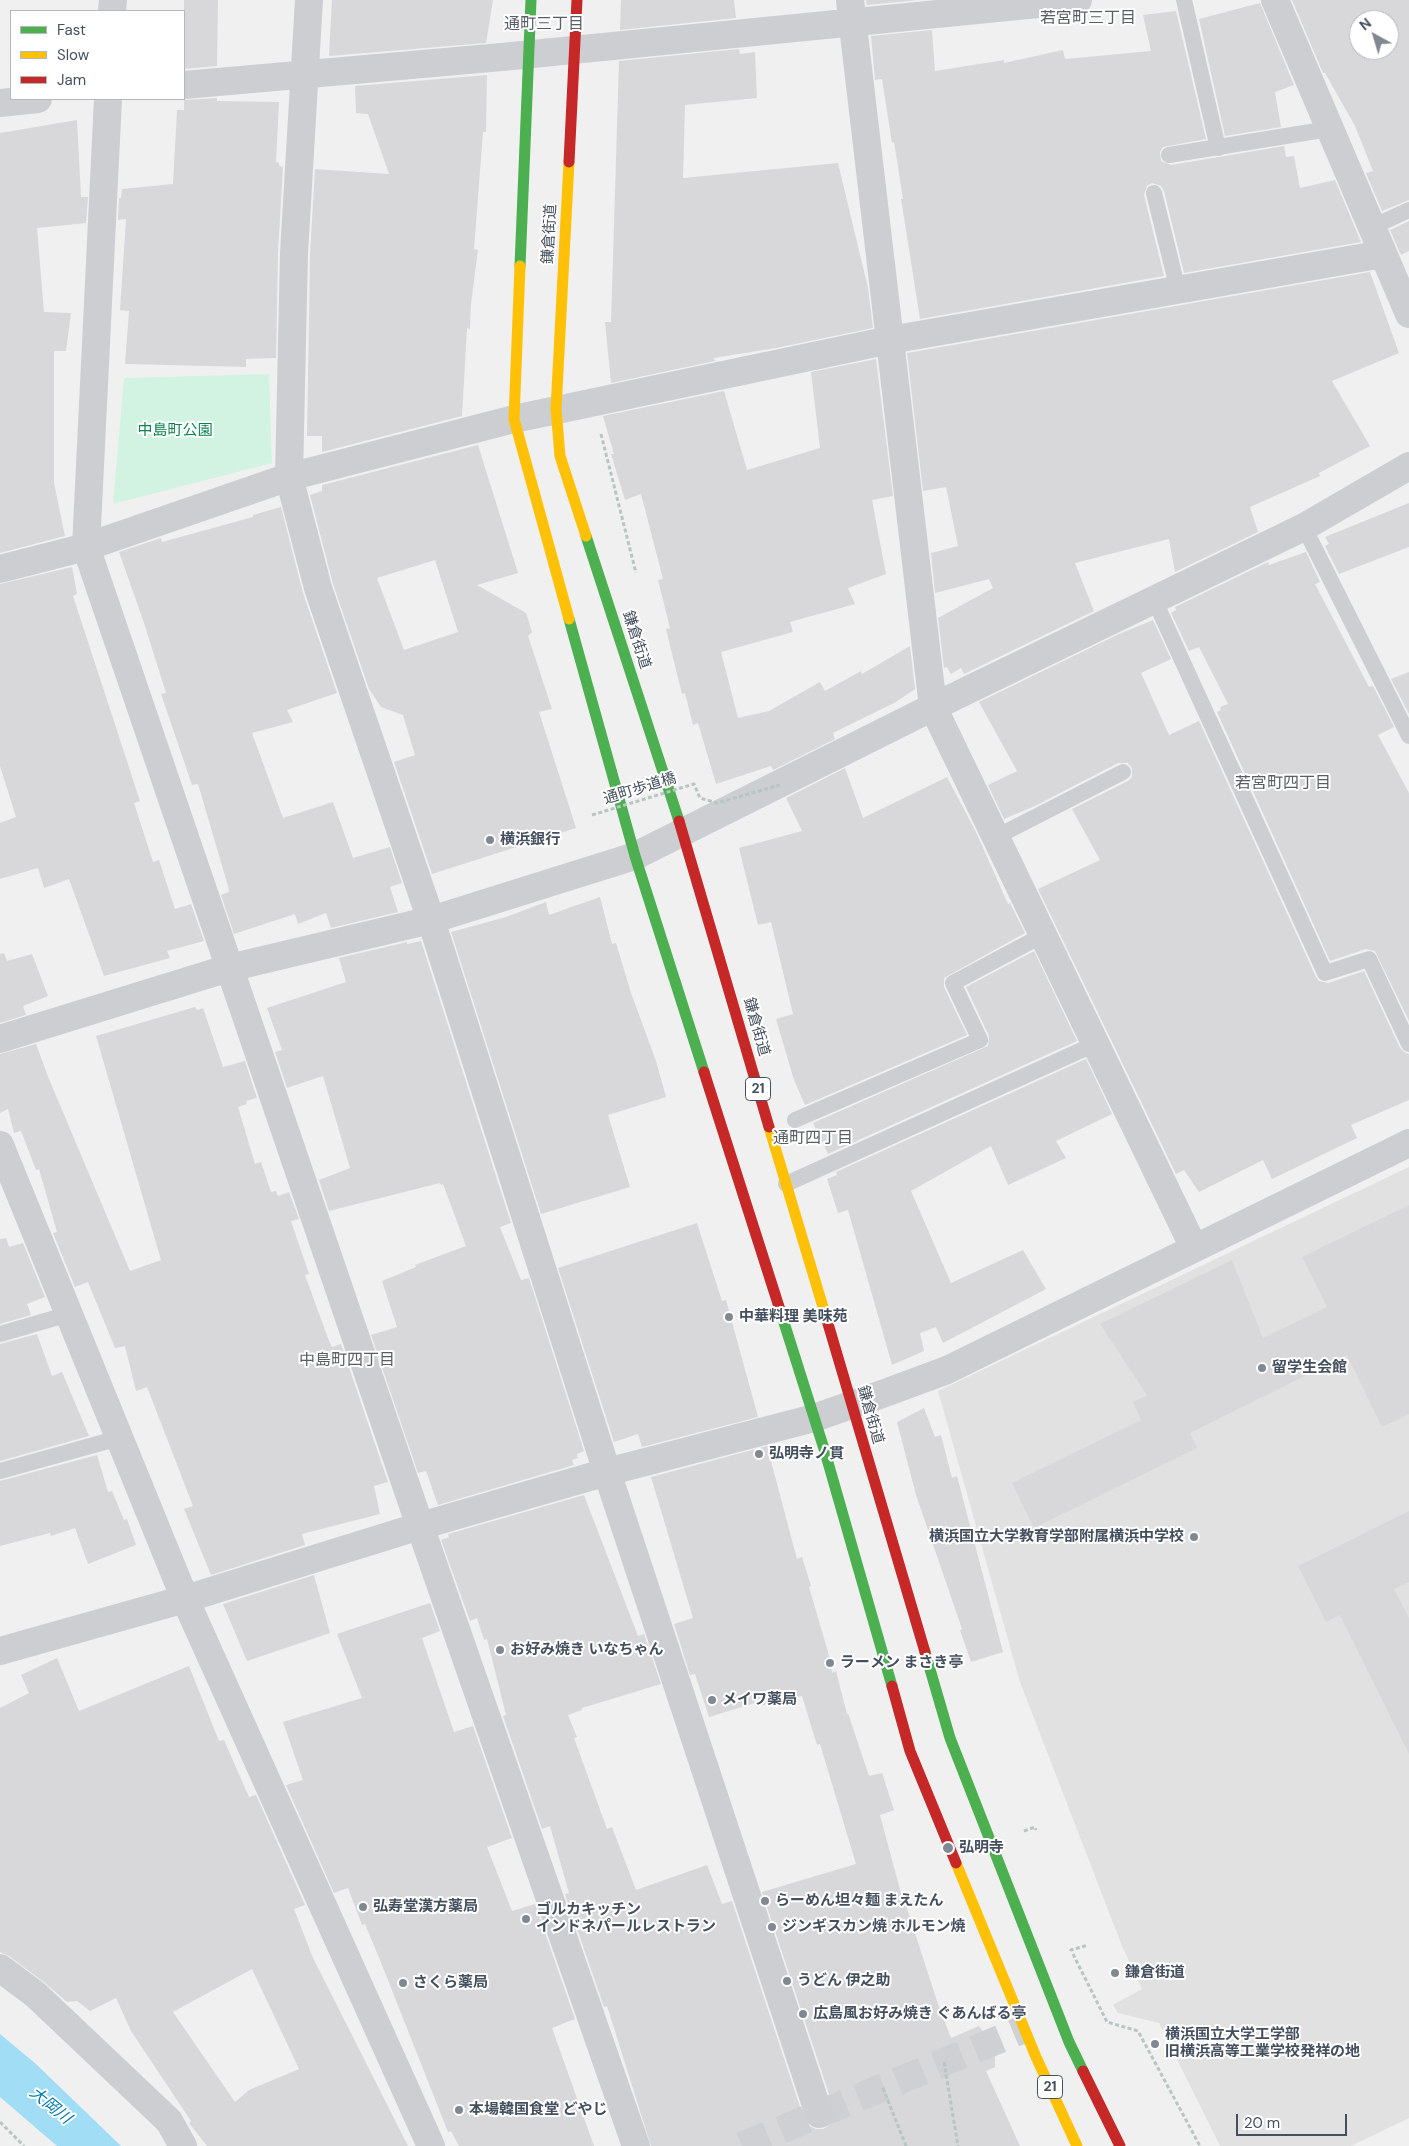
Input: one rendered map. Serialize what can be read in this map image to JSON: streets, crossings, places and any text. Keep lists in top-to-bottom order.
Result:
{
  "streets": {
    "main road": ["鎌倉街道", "21"],
    "path": ["通町歩道橋"]
  },
  "districts": [
    "若宮町三丁目",
    "通町三丁目",
    "若宮町四丁目",
    "通町四丁目",
    "中島町四丁目"
  ],
  "water": ["大岡川"],
  "parks": ["中島町公園"],
  "places": [
    "横浜銀行",
    "中華料理 美味苑",
    "留学生会館",
    "弘明寺ノ貫",
    "横浜国立大学教育学部附属横浜中学校",
    "お好み焼き いなちゃん",
    "ラーメン まさき亭",
    "メイワ薬局",
    "弘明寺",
    "らーめん坦々麺 まえたん",
    "弘寿堂漢方薬局",
    "ゴルカキッチン インドネパールレストラン",
    "ジンギスカン焼 ホルモン焼",
    "鎌倉街道",
    "うどん 伊之助",
    "さくら薬局",
    "広島風お好み焼き ぐあんばる亭",
    "横浜国立大学工学部 旧横浜高等工業学校発祥の地",
    "本場韓国食堂 どやじ"
  ],
  "legend": ["Fast", "Slow", "Jam"],
  "scale_bar": "20 m",
  "north": "top left"
}
